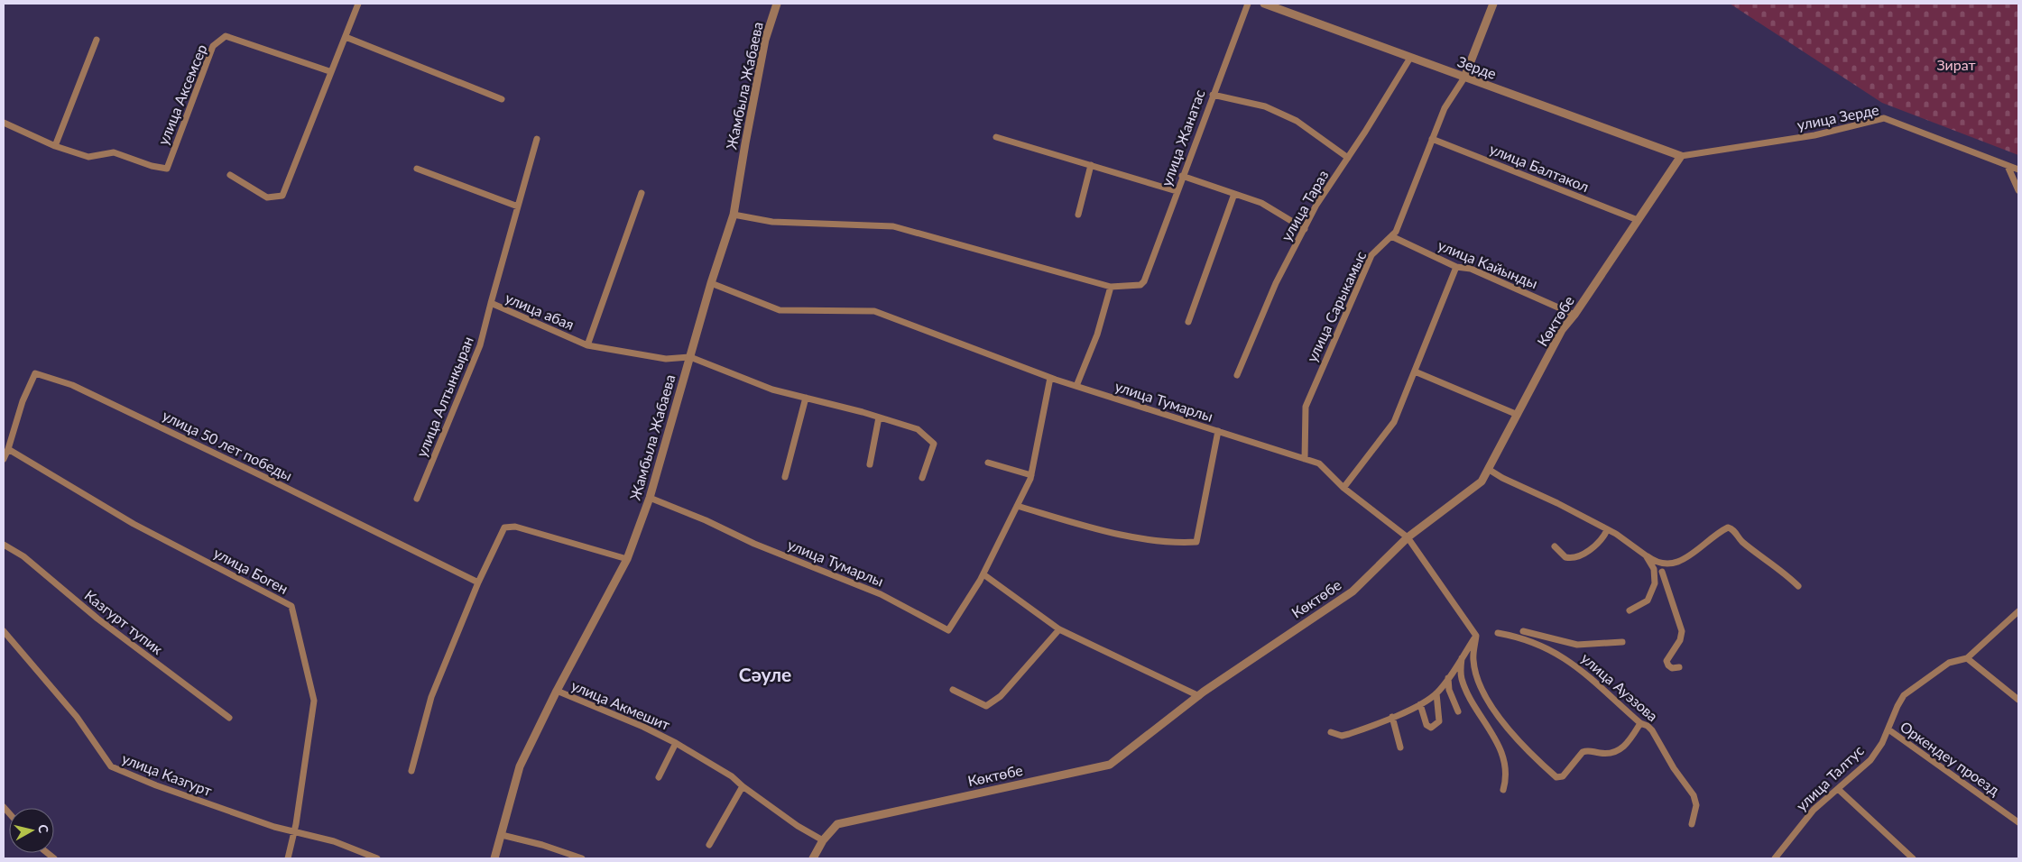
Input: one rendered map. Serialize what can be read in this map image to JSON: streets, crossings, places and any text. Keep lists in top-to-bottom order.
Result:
{
  "streets": {
    "street": [
      "Зерде",
      "Жамбыла Жабаева",
      "улица Аксемсер",
      "улица Зерде",
      "улица Жанатас",
      "улица Балтакол",
      "улица Тараз",
      "улица Кайынды",
      "улица Сарыкамыс",
      "улица абая",
      "Көктөбе",
      "улица Алтынкыран",
      "улица Тумарлы",
      "улица 50 лет победы",
      "улица Боген",
      "Казгурт тупик",
      "улица Ауэзова",
      "улица Акмешит",
      "Оркендеу проезд",
      "улица Казгурт",
      "улица Талтус"
    ]
  },
  "crossings": [
    ["Зерде", "улица Зерде"],
    ["Зерде", "улица Тараз"],
    ["Зерде", "улица Сарыкамыс"],
    ["Зерде", "Көктөбе"],
    ["Жамбыла Жабаева", "улица Тумарлы"],
    ["Жамбыла Жабаева", "улица Акмешит"],
    ["улица Зерде", "Көктөбе"],
    ["улица Балтакол", "улица Сарыкамыс"],
    ["улица Балтакол", "Көктөбе"],
    ["улица Кайынды", "улица Сарыкамыс"],
    ["улица Кайынды", "Көктөбе"],
    ["улица Сарыкамыс", "улица Тумарлы"],
    ["улица абая", "улица Алтынкыран"],
    ["Көктөбе", "улица Тумарлы"],
    ["Көктөбе", "улица Акмешит"],
    ["улица 50 лет победы", "улица Боген"],
    ["улица Боген", "улица Казгурт"],
    ["Оркендеу проезд", "улица Талтус"]
  ],
  "districts": ["Сәуле"],
  "parks": ["Зират"],
  "north": "right"
}
